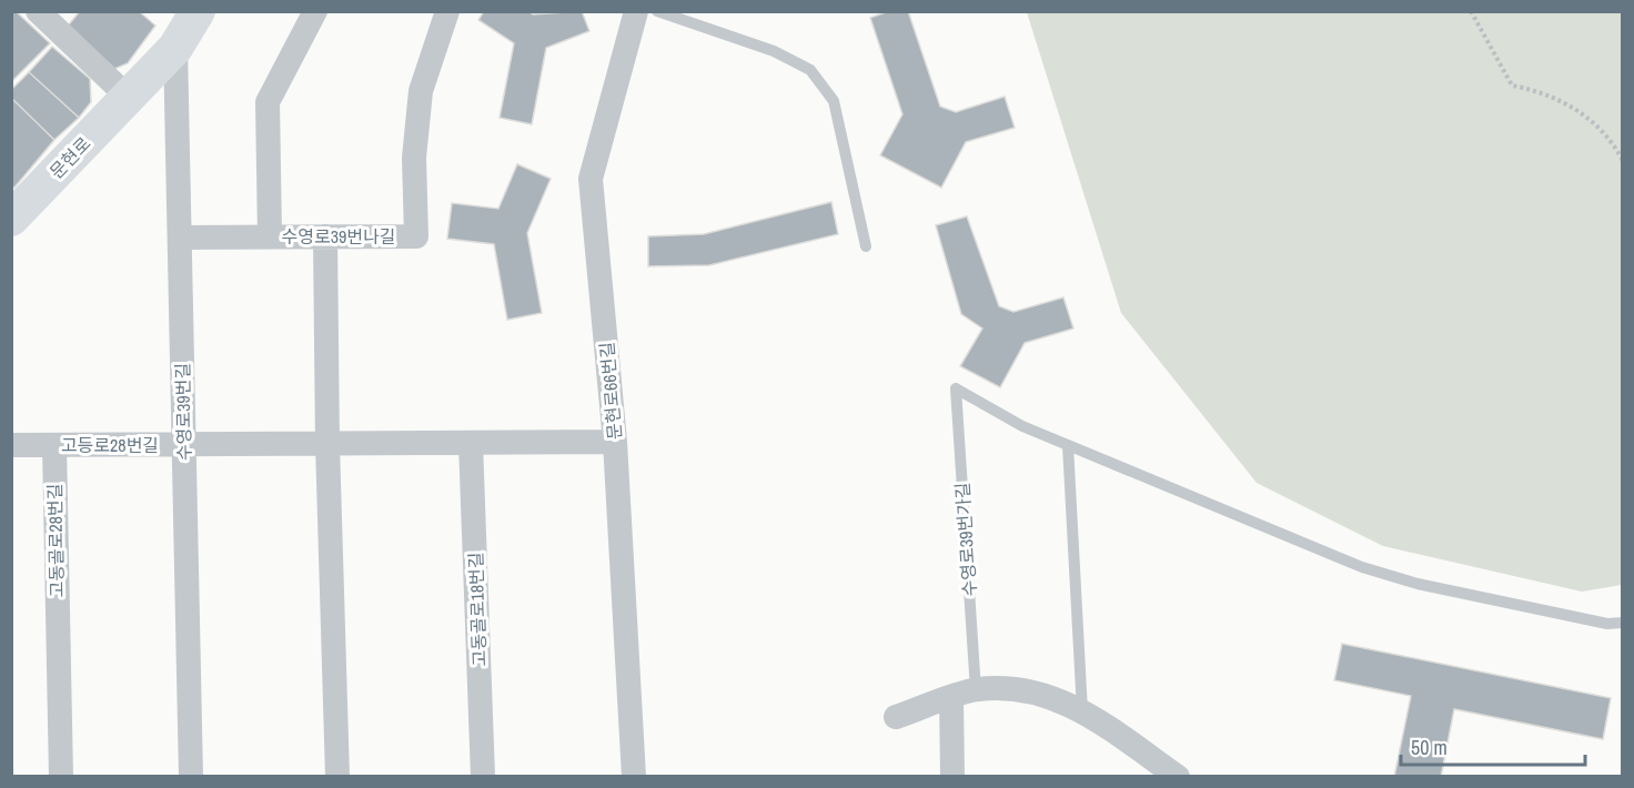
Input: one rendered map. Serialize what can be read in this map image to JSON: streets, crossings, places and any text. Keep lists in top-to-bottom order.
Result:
{
  "streets": {
    "street": [
      "문현로",
      "수영로39번나길",
      "문현로66번길",
      "수영로39번길",
      "고등로28번길",
      "고동골로28번길",
      "고동골로18번길"
    ],
    "lane": ["수영로39번가길"]
  },
  "crossings": [
    ["문현로", "수영로39번길"],
    ["수영로39번나길", "수영로39번길"],
    ["문현로66번길", "고등로28번길"],
    ["수영로39번길", "고등로28번길"],
    ["고등로28번길", "고동골로28번길"],
    ["고등로28번길", "고동골로18번길"]
  ],
  "scale_bar": "50 m"
}
